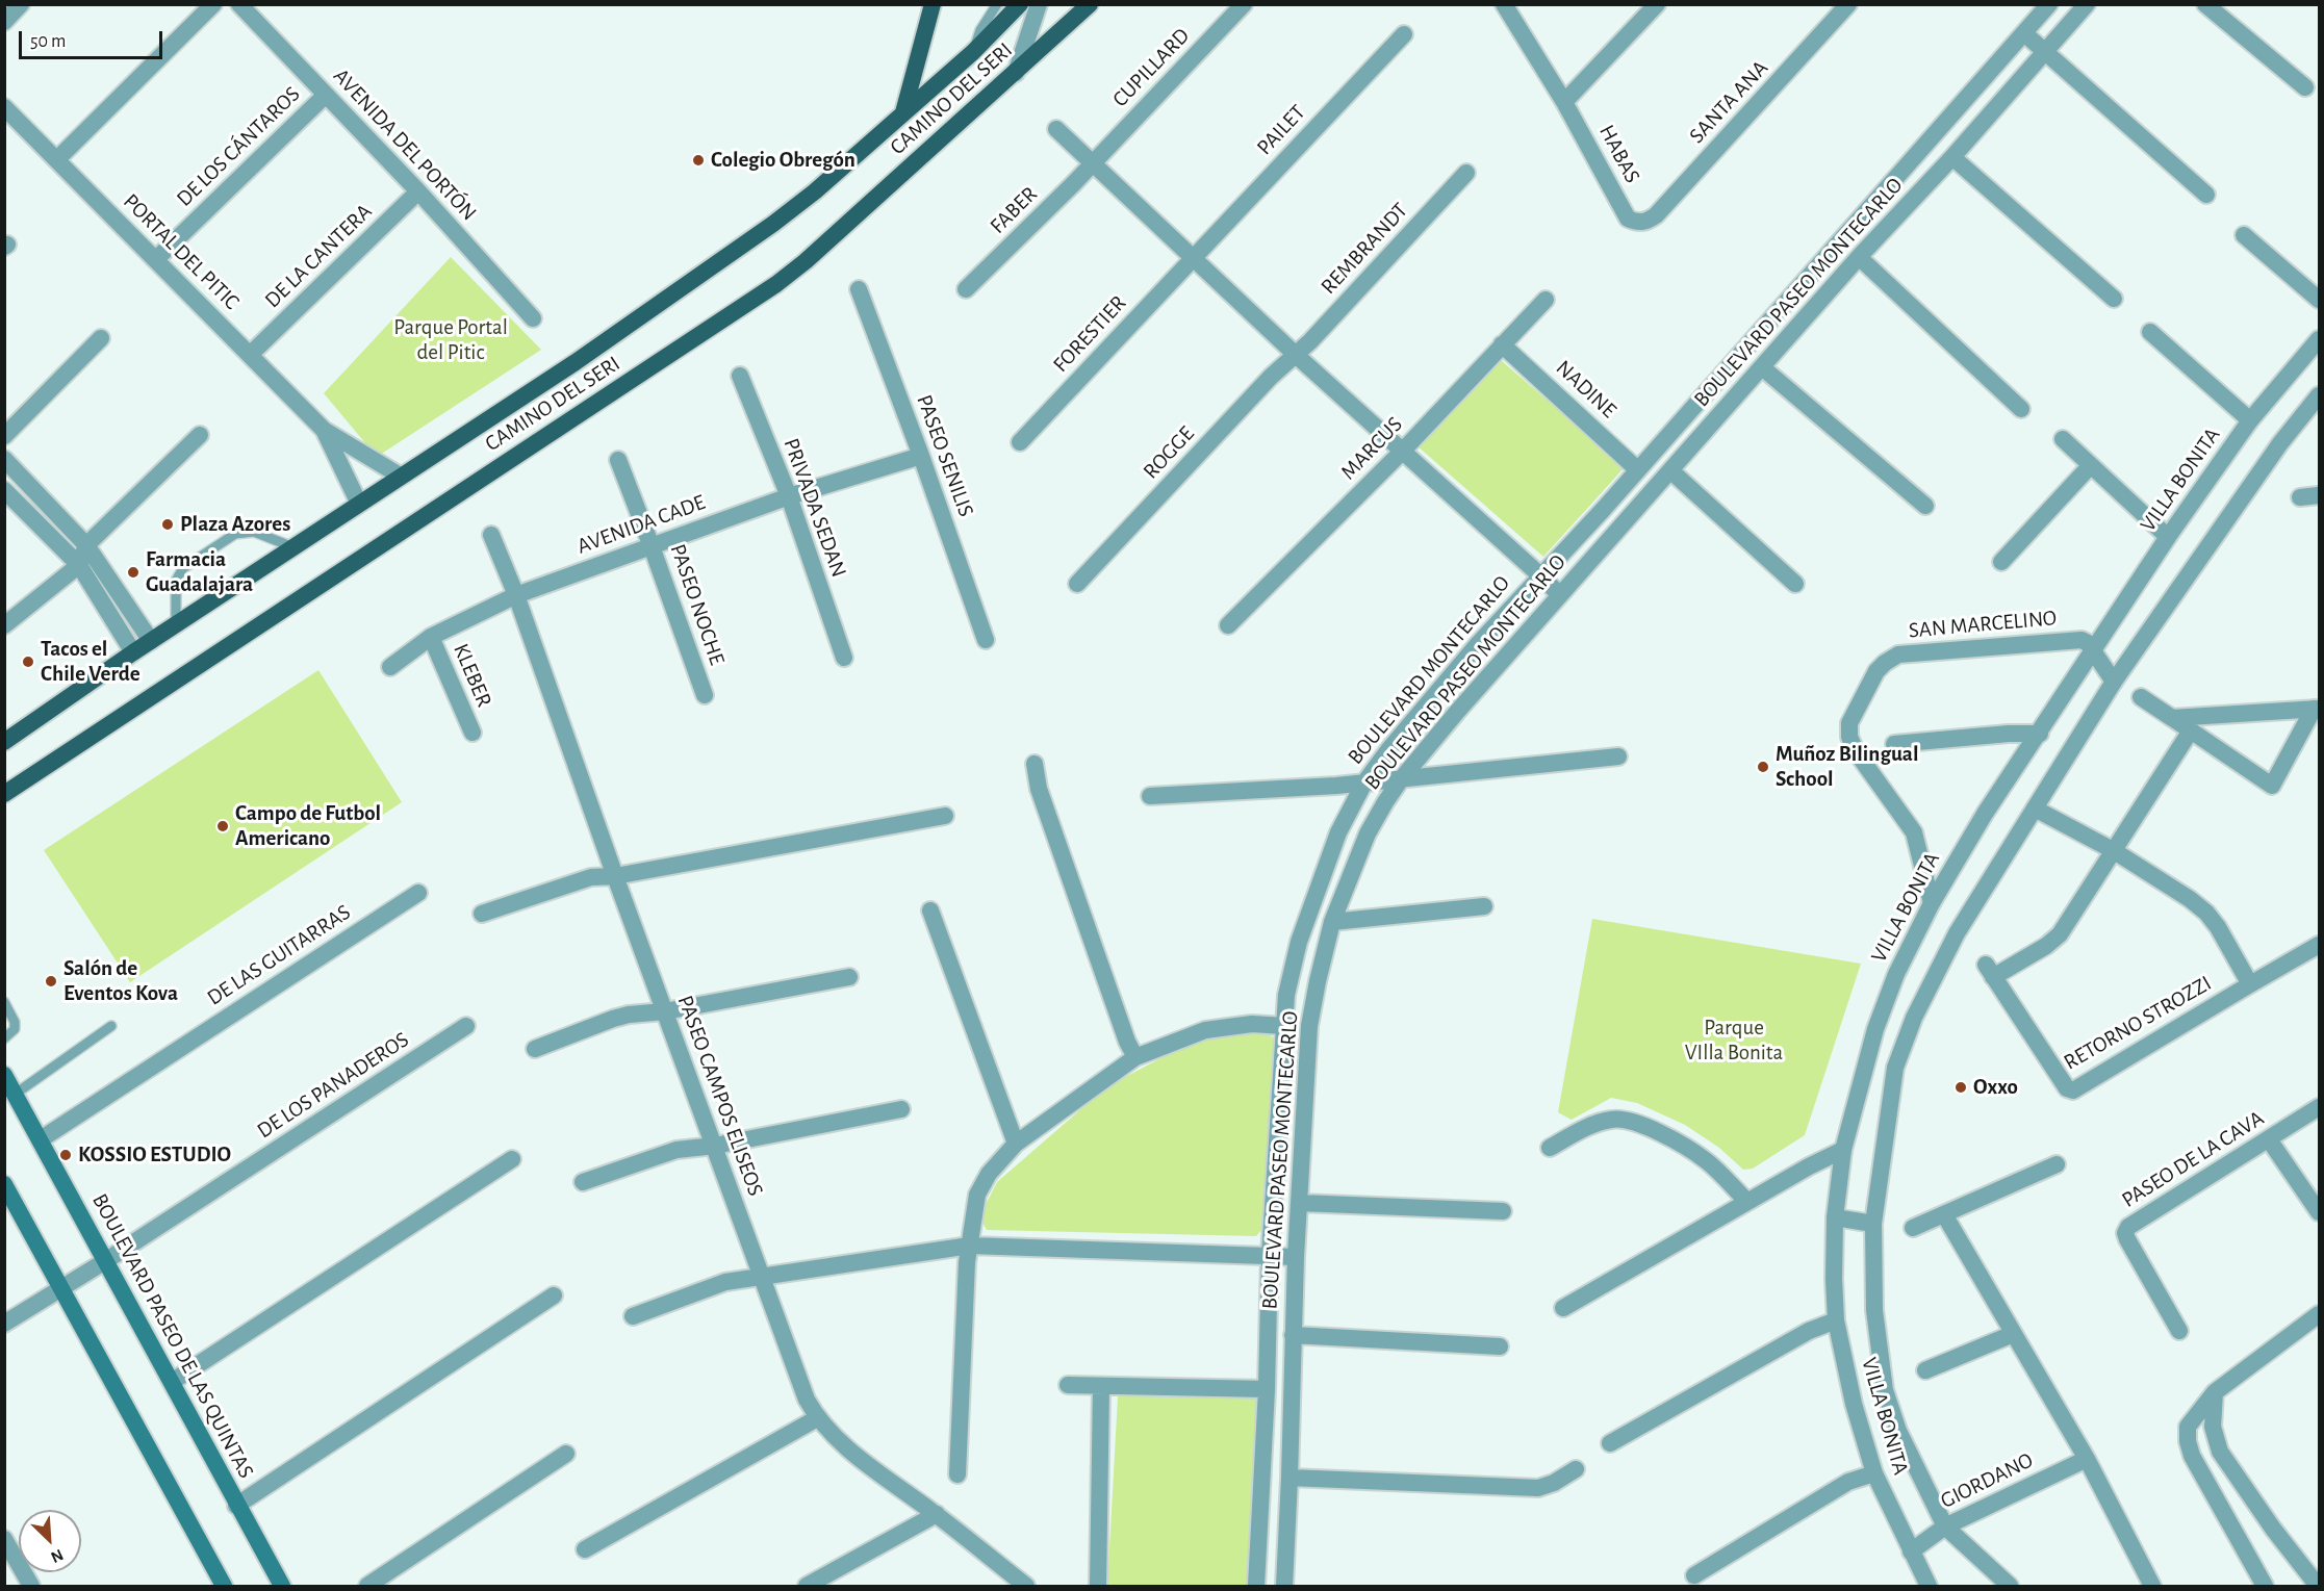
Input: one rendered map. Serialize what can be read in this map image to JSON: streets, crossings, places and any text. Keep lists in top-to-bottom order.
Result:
{
  "streets": {
    "main road": ["CAMINO DEL SERI", "BOULEVARD PASEO DE LAS QUINTAS"],
    "street": [
      "CUPILLARD",
      "SANTA ANA",
      "PAILET",
      "AVENIDA DEL PORTÓN",
      "DE LOS CÁNTAROS",
      "HABAS",
      "FABER",
      "REMBRANDT",
      "PORTAL DEL PITIC",
      "DE LA CANTERA",
      "BOULEVARD PASEO MONTECARLO",
      "FORESTIER",
      "NADINE",
      "MARCUS",
      "ROGGE",
      "PASEO SENILIS",
      "VILLA BONITA",
      "PRIVADA SEDAN",
      "AVENIDA CADE",
      "PASEO NOCHE",
      "SAN MARCELINO",
      "BOULEVARD MONTECARLO",
      "KLEBER",
      "DE LAS GUITARRAS",
      "RETORNO STROZZI",
      "DE LOS PANADEROS",
      "PASEO CAMPOS ELISEOS",
      "PASEO DE LA CAVA",
      "GIORDANO"
    ]
  },
  "crossings": [
    ["CUPILLARD", "FABER"],
    ["CAMINO DEL SERI", "PORTAL DEL PITIC"],
    ["SANTA ANA", "HABAS"],
    ["PAILET", "FORESTIER"],
    ["AVENIDA DEL PORTÓN", "DE LOS CÁNTAROS"],
    ["AVENIDA DEL PORTÓN", "DE LA CANTERA"],
    ["DE LOS CÁNTAROS", "PORTAL DEL PITIC"],
    ["REMBRANDT", "ROGGE"],
    ["PORTAL DEL PITIC", "DE LA CANTERA"],
    ["NADINE", "MARCUS"],
    ["NADINE", "BOULEVARD MONTECARLO"],
    ["PASEO SENILIS", "AVENIDA CADE"],
    ["VILLA BONITA", "SAN MARCELINO"],
    ["VILLA BONITA", "GIORDANO"],
    ["PRIVADA SEDAN", "AVENIDA CADE"],
    ["AVENIDA CADE", "PASEO NOCHE"],
    ["AVENIDA CADE", "KLEBER"],
    ["AVENIDA CADE", "PASEO CAMPOS ELISEOS"],
    ["DE LAS GUITARRAS", "BOULEVARD PASEO DE LAS QUINTAS"],
    ["DE LOS PANADEROS", "BOULEVARD PASEO DE LAS QUINTAS"]
  ],
  "parks": ["Parque Portal del Pitic", "Parque VIlla Bonita"],
  "places": [
    "Colegio Obregón",
    "Plaza Azores",
    "Farmacia Guadalajara",
    "Tacos el Chile Verde",
    "Muñoz Bilingual School",
    "Campo de Futbol Americano",
    "Salón de Eventos Kova",
    "Oxxo",
    "KOSSIO ESTUDIO"
  ],
  "scale_bar": "50 m",
  "north": "bottom right"
}
